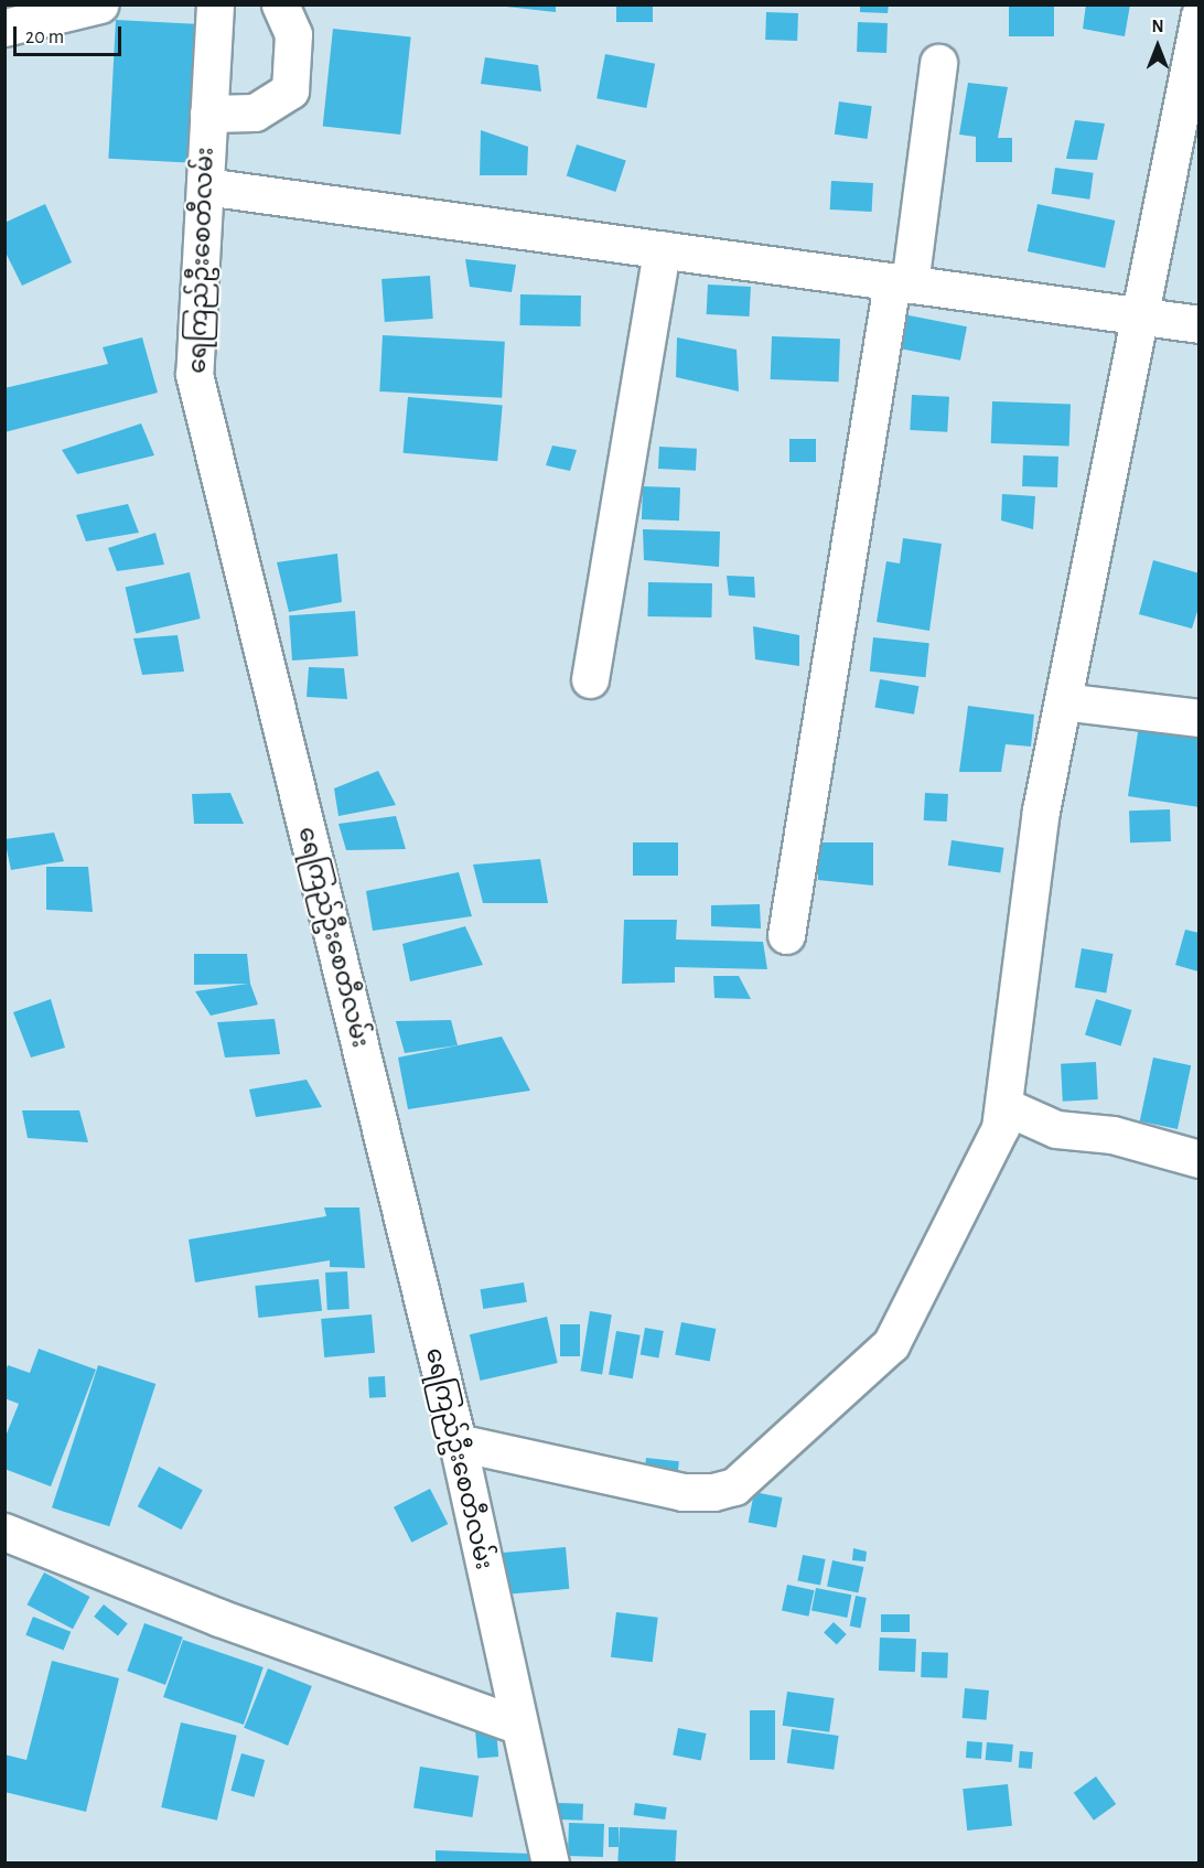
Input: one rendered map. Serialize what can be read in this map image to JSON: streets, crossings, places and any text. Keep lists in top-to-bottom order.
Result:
{
  "streets": {
    "street": ["ရေကြည်ဦးစေတီလမ်း"]
  },
  "scale_bar": "20 m",
  "north": "top"
}
